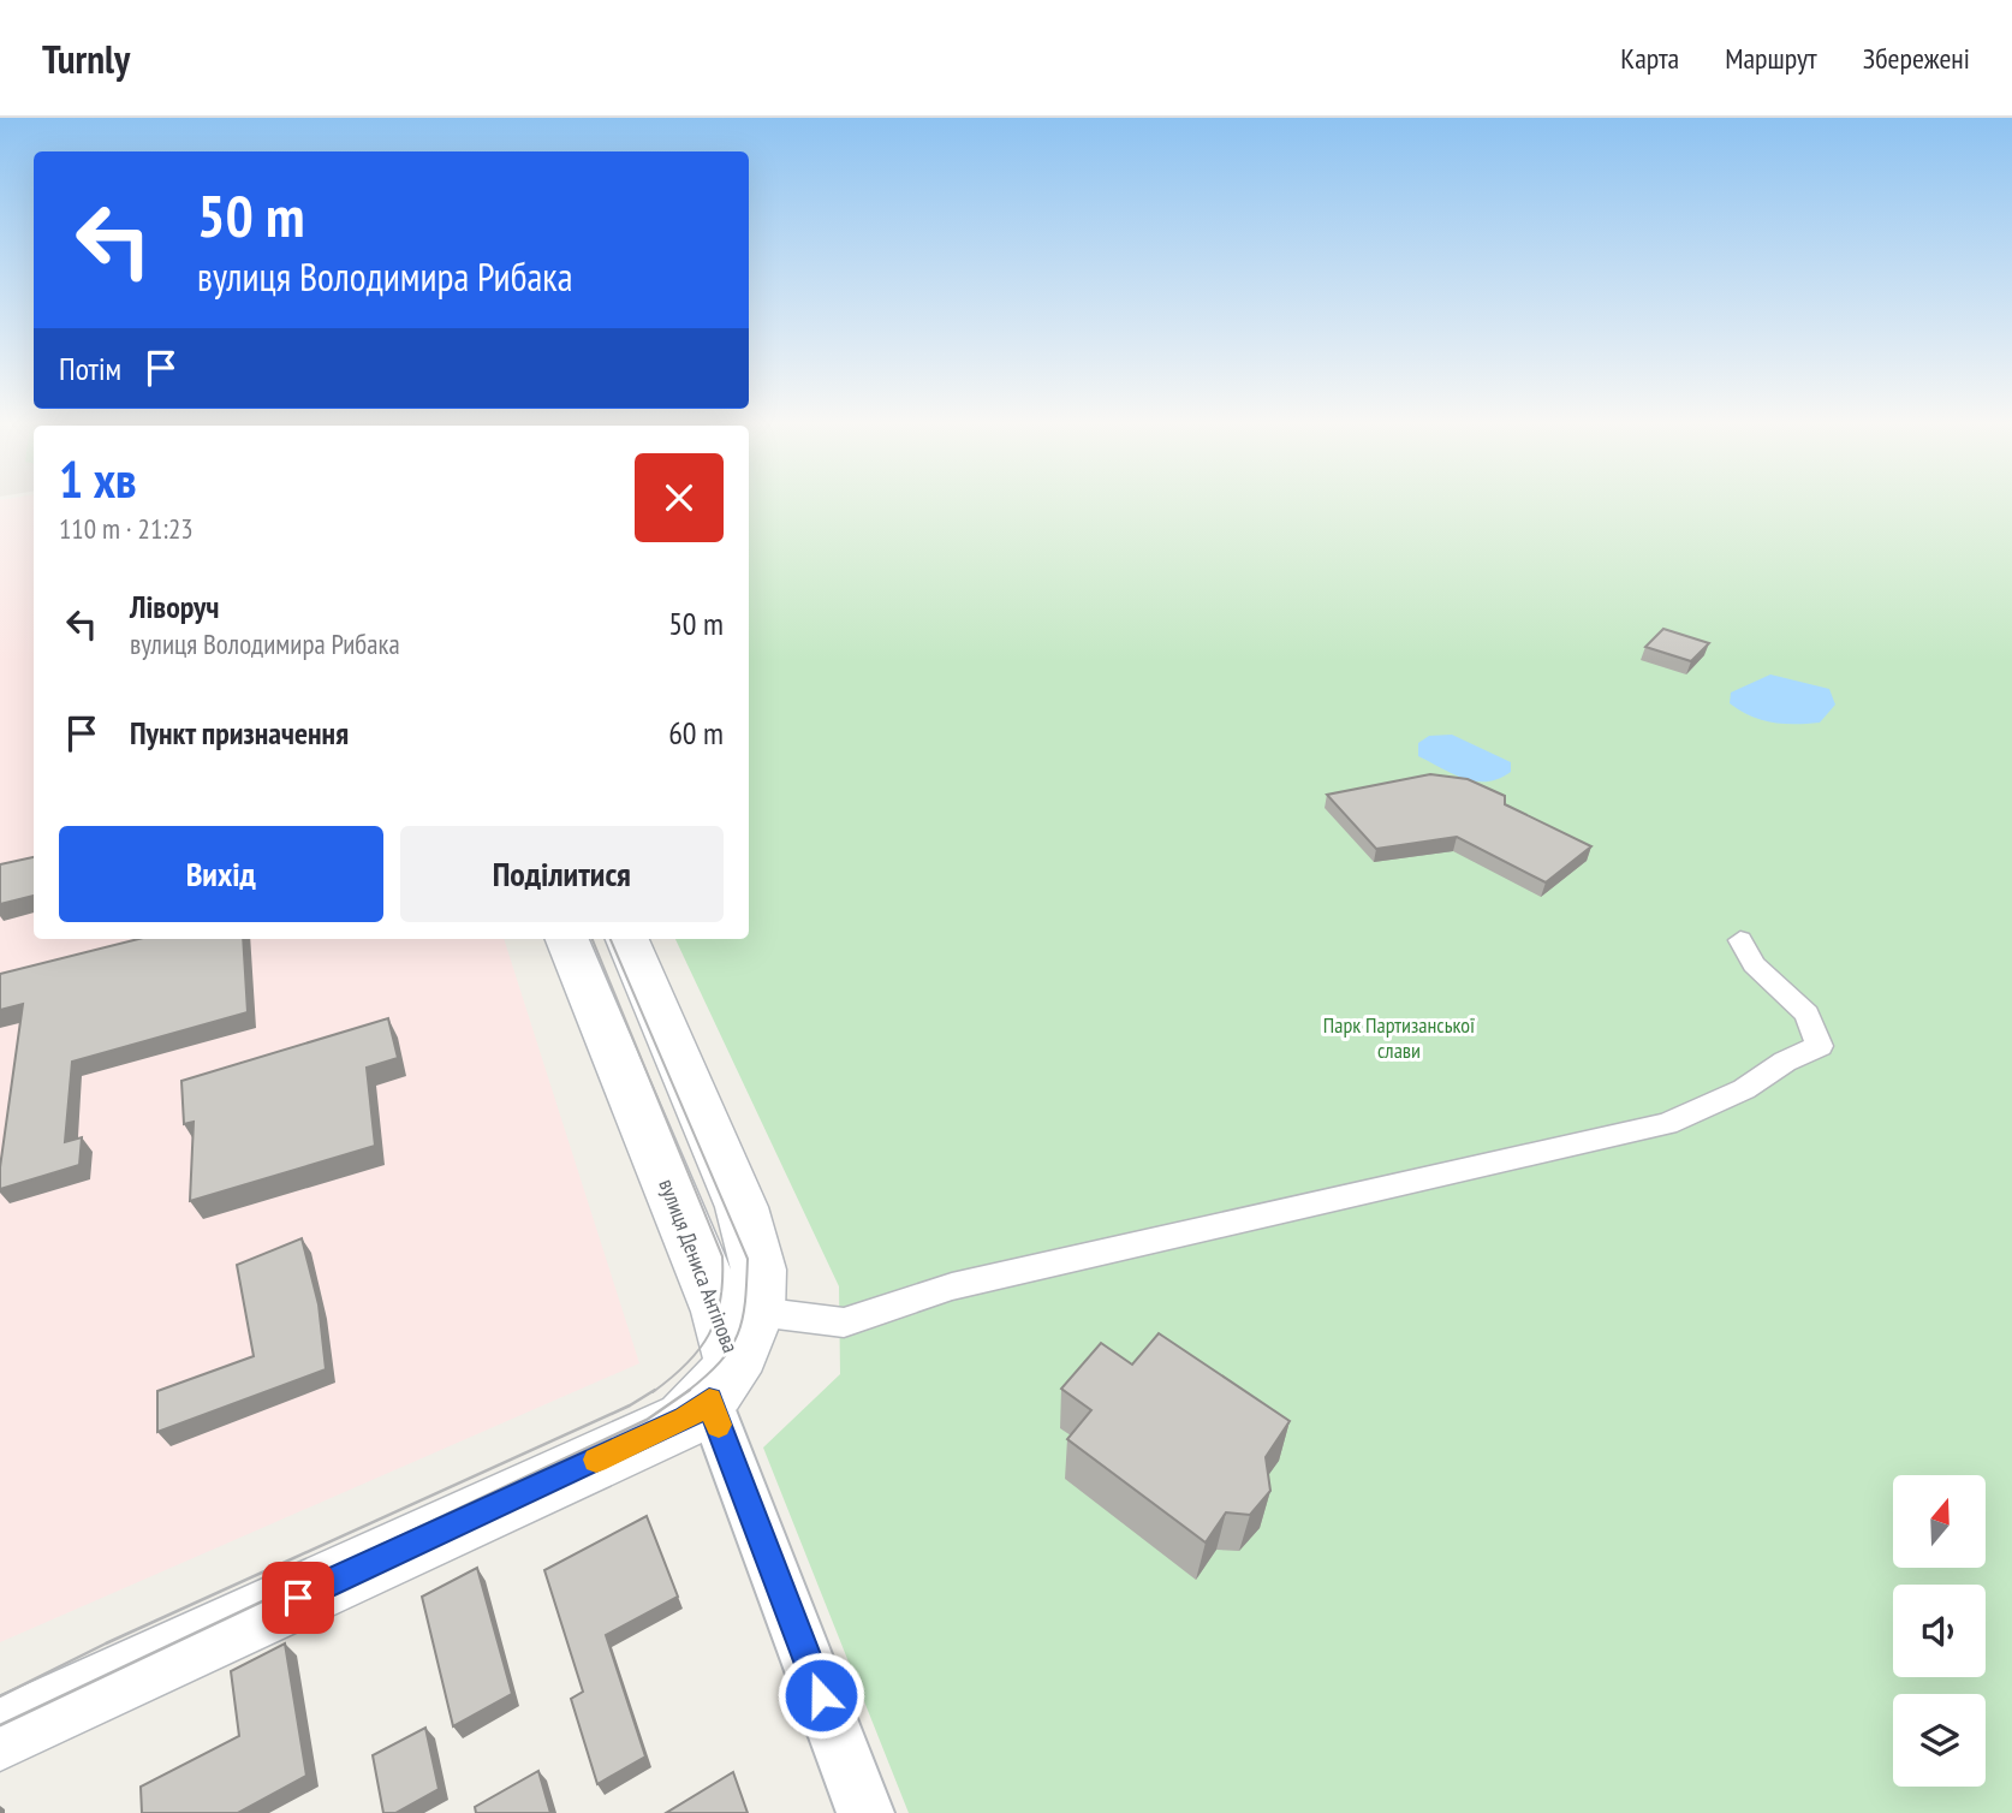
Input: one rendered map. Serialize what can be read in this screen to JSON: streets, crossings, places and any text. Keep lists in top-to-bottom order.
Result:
{
  "streets": {
    "street": ["вулиця Дениса Антіпова"]
  },
  "parks": ["Парк Партизанської слави"],
  "north": "top",
  "page": {
    "header": "Turnly",
    "nav": ["Карта", "Маршрут", "Збережені"],
    "turn": ["50 m", "вулиця Володимира Рибака"],
    "then": "Потім",
    "heading": ["1 хв", "110 m · 21:23"],
    "list": [
      {
        "name": "Ліворуч",
        "note": "вулиця Володимира Рибака",
        "value": "50 m"
      },
      {
        "name": "Пункт призначення",
        "value": "60 m"
      }
    ],
    "buttons": ["Вихід", "Поділитися"]
  }
}
